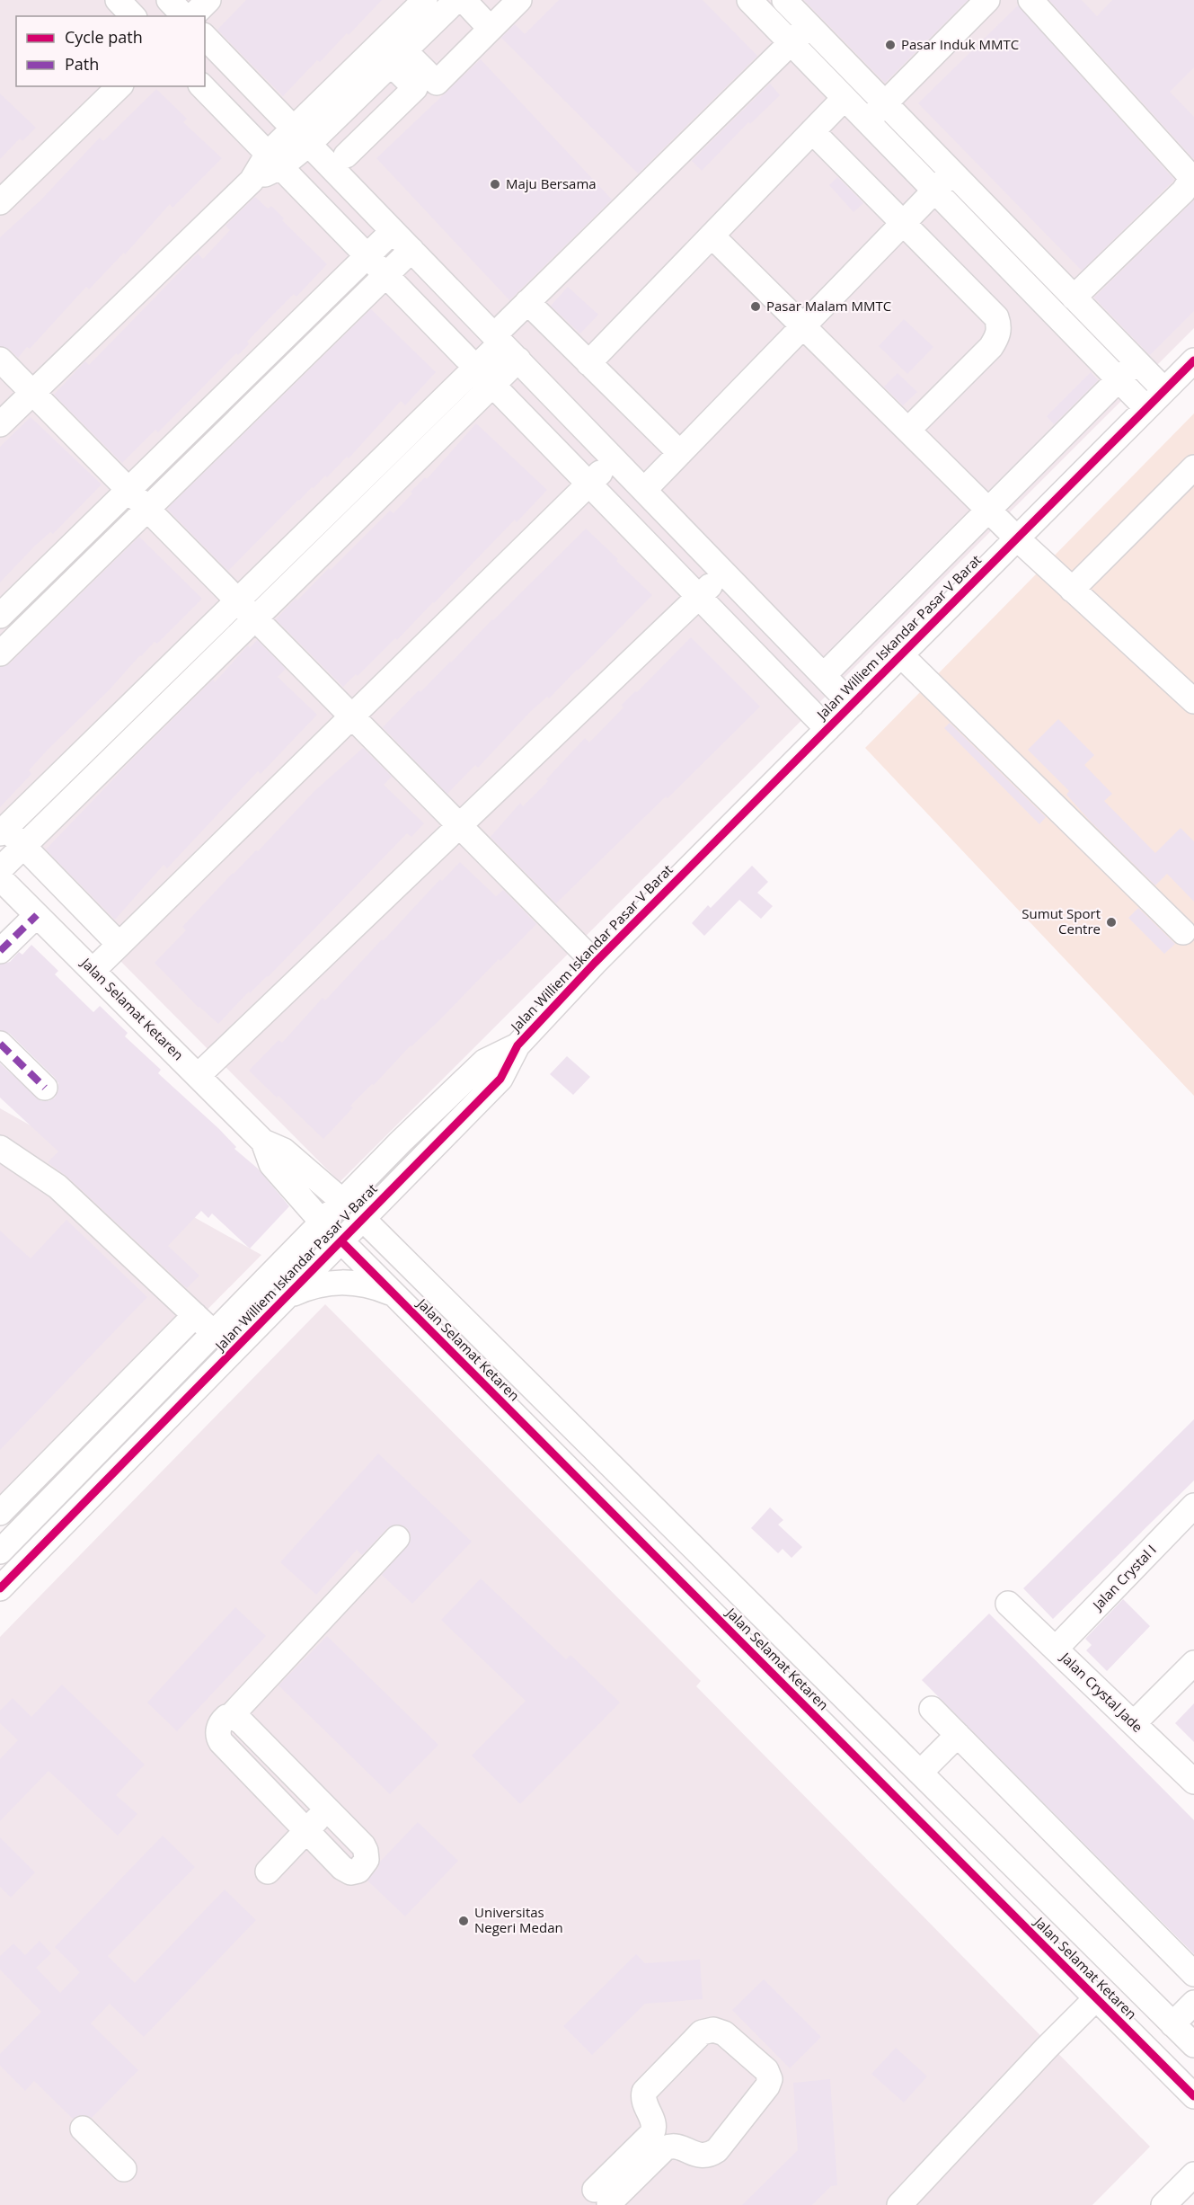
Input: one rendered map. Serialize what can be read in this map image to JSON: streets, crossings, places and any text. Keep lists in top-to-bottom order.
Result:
{
  "streets": {
    "street": [
      "Jalan Williem Iskandar Pasar V Barat",
      "Jalan Selamat Ketaren",
      "Jalan Crystal I",
      "Jalan Crystal Jade"
    ]
  },
  "crossings": [
    ["Jalan Williem Iskandar Pasar V Barat", "Jalan Selamat Ketaren"],
    ["Jalan Crystal I", "Jalan Crystal Jade"]
  ],
  "places": [
    "Pasar Induk MMTC",
    "Maju Bersama",
    "Pasar Malam MMTC",
    "Sumut Sport Centre",
    "Universitas Negeri Medan"
  ],
  "legend": ["Cycle path", "Path"]
}
